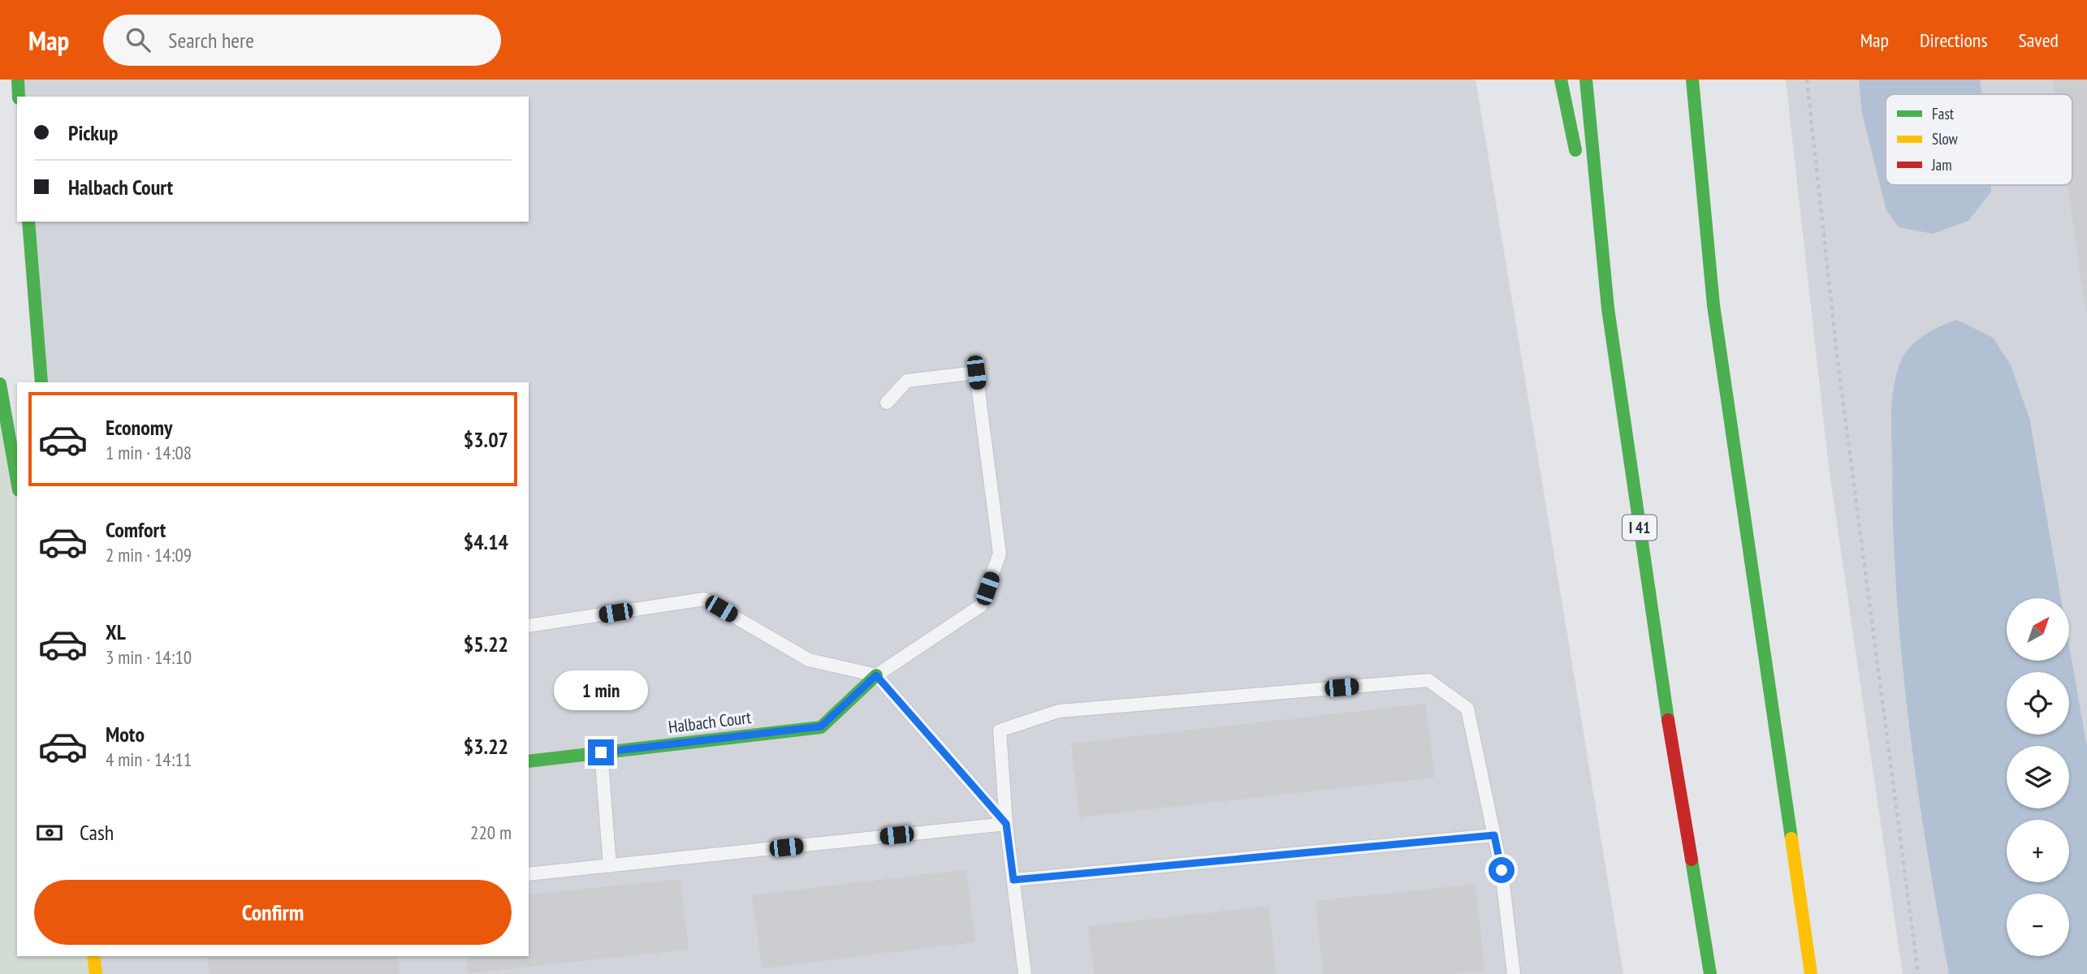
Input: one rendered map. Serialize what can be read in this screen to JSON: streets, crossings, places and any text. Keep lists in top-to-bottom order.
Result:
{
  "streets": {
    "main road": ["I 41", "Halbach Court"]
  },
  "legend": ["Fast", "Slow", "Jam"],
  "north": "top right",
  "page": {
    "header": "Map",
    "search": "Search here",
    "nav": ["Map", "Directions", "Saved"],
    "banner": ["Pickup", "Halbach Court"],
    "list": [
      {
        "name": "Economy",
        "note": "1 min · 14:08",
        "value": "$3.07"
      },
      {
        "name": "Comfort",
        "note": "2 min · 14:09",
        "value": "$4.14"
      },
      {
        "name": "XL",
        "note": "3 min · 14:10",
        "value": "$5.22"
      },
      {
        "name": "Moto",
        "note": "4 min · 14:11",
        "value": "$3.22"
      }
    ],
    "map_buttons": ["+", "−"],
    "bubble": "1 min",
    "pay": ["Cash", "220 m"],
    "buttons": "Confirm"
  }
}
